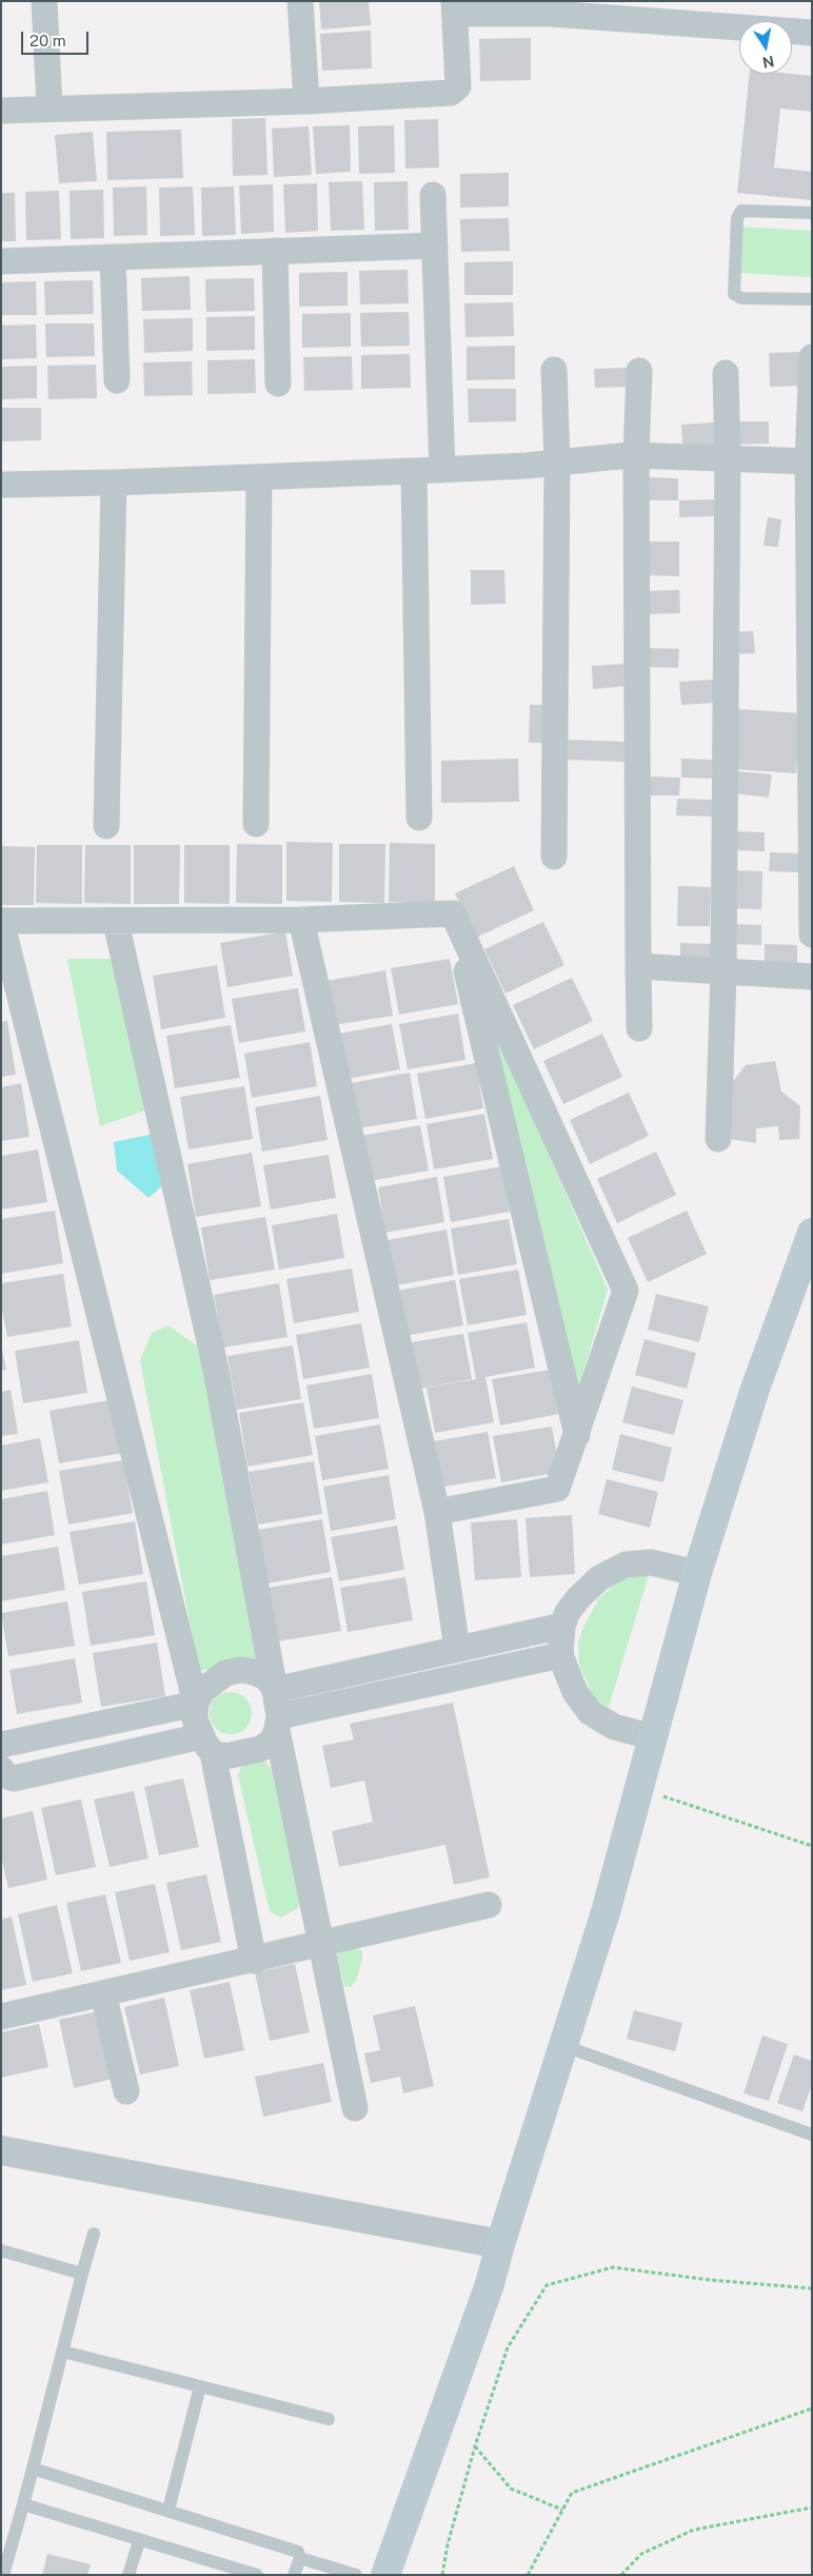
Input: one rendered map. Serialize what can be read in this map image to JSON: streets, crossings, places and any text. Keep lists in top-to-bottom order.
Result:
{
  "scale_bar": "20 m",
  "north": "bottom"
}
